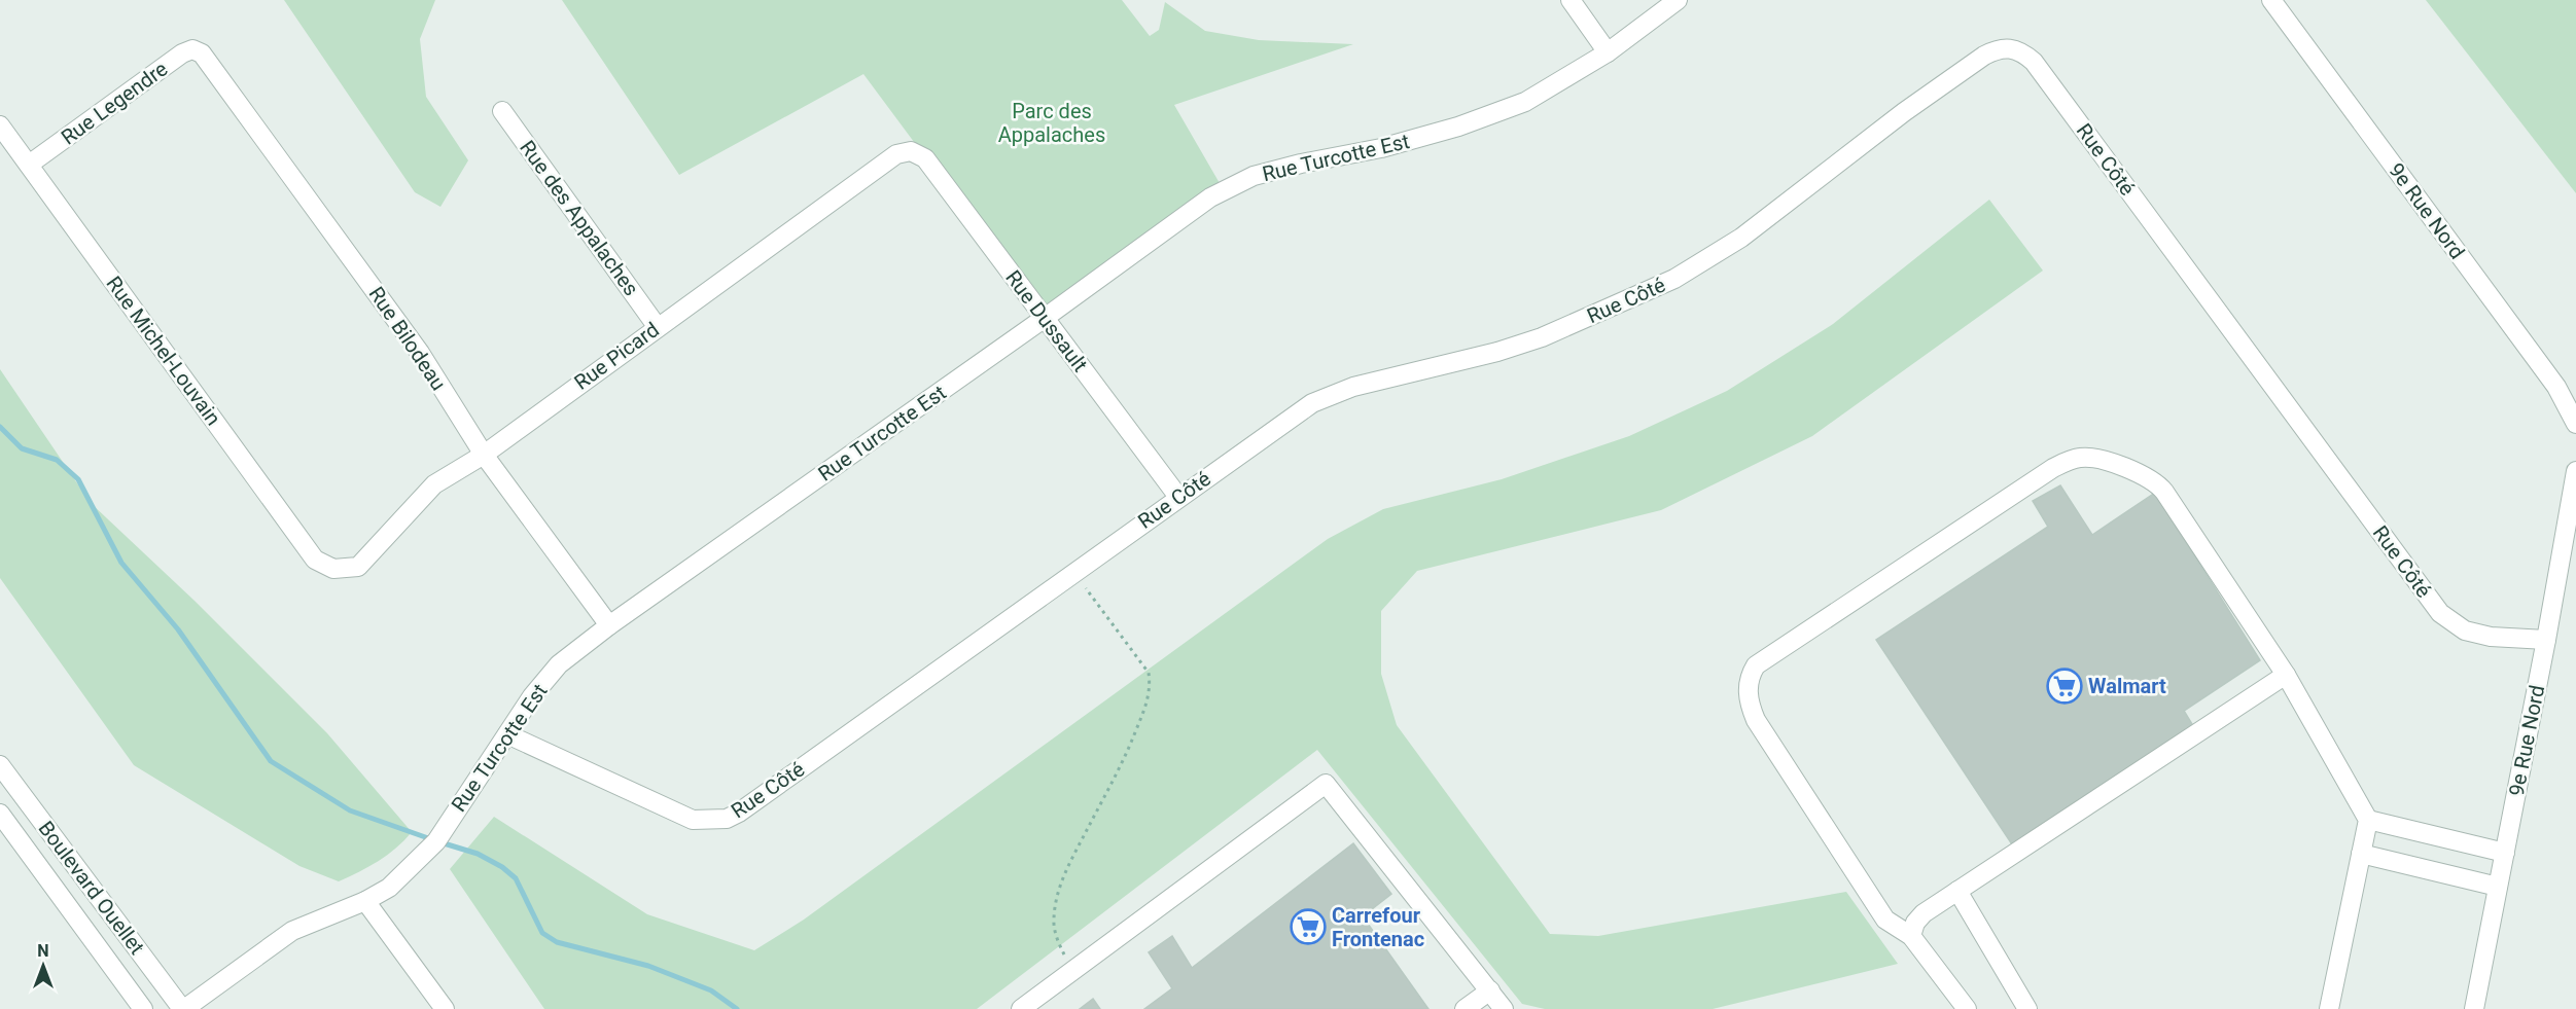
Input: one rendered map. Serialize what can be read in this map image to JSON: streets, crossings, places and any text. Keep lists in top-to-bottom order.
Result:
{
  "streets": {
    "street": [
      "Rue Legendre",
      "Rue Turcotte Est",
      "Rue Côté",
      "9e Rue Nord",
      "Rue des Appalaches",
      "Rue Dussault",
      "Rue Bilodeau",
      "Rue Michel-Louvain",
      "Rue Picard",
      "Boulevard Ouellet"
    ]
  },
  "crossings": [
    ["Rue Legendre", "Rue Bilodeau"],
    ["Rue Legendre", "Rue Michel-Louvain"],
    ["Rue Turcotte Est", "Rue Côté"],
    ["Rue Turcotte Est", "Rue Dussault"],
    ["Rue Turcotte Est", "Rue Bilodeau"],
    ["Rue Turcotte Est", "Boulevard Ouellet"],
    ["Rue Côté", "9e Rue Nord"],
    ["Rue Côté", "Rue Dussault"],
    ["Rue des Appalaches", "Rue Picard"],
    ["Rue Dussault", "Rue Picard"],
    ["Rue Bilodeau", "Rue Picard"],
    ["Rue Michel-Louvain", "Rue Picard"]
  ],
  "parks": ["Parc des Appalaches"],
  "places": {
    "supermarket": ["Walmart", "Carrefour Frontenac"]
  },
  "north": "top"
}
